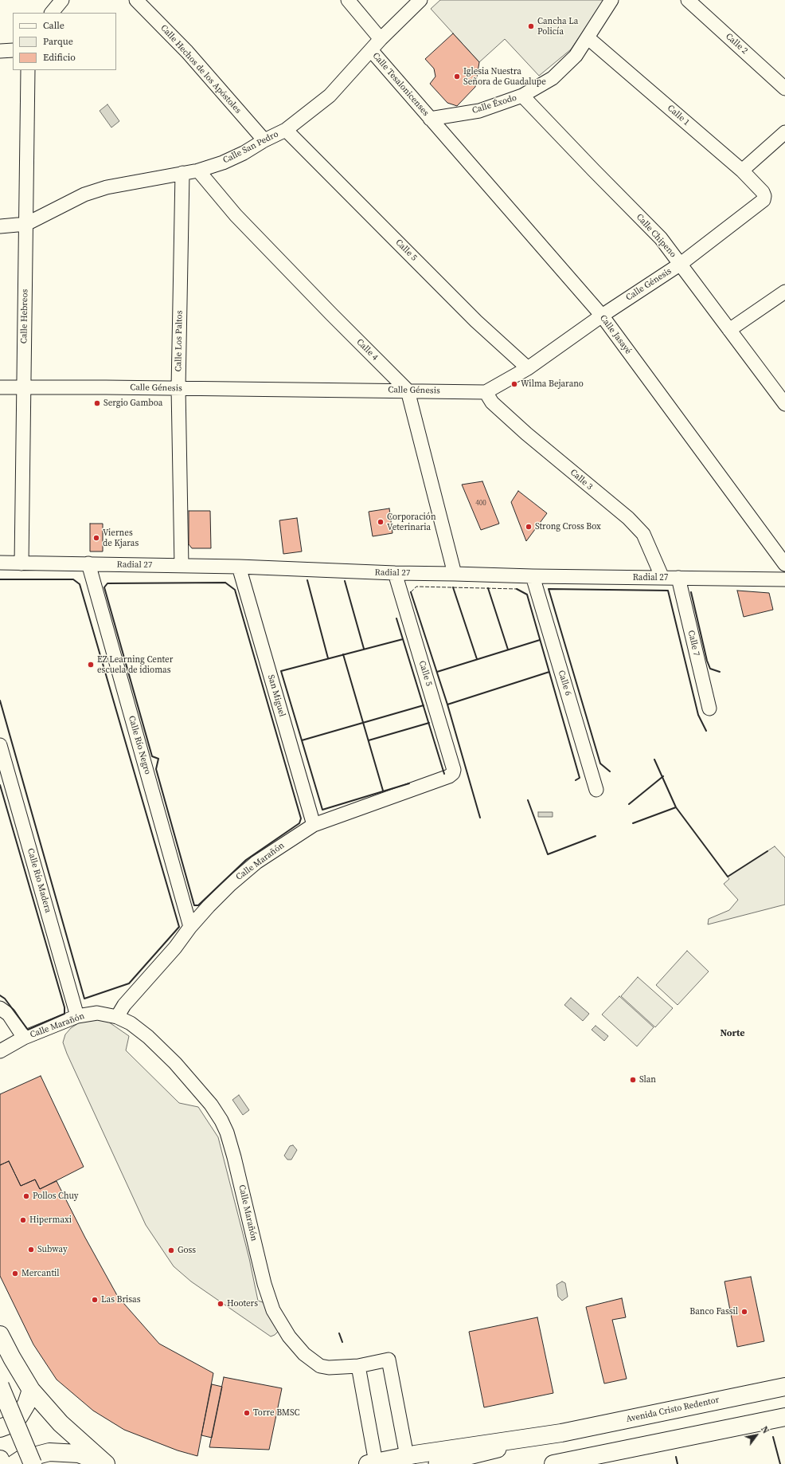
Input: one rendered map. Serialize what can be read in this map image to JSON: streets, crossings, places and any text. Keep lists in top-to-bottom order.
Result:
{
  "streets": {
    "highway": ["Avenida Cristo Redentor"],
    "street": [
      "Calle 2",
      "Calle Hechos de los Apóstoles",
      "Calle Tesalonicenses",
      "Calle Éxodo",
      "Calle 1",
      "Calle San Pedro",
      "Calle Chipeno",
      "Calle 5",
      "Calle Génesis",
      "Calle Hebreos",
      "Calle Jasayé",
      "Calle Los Paltos",
      "Calle 4",
      "Calle 3",
      "Radial 27",
      "Calle 7",
      "Calle 6",
      "San Miguel",
      "Calle Río Negro",
      "Calle Marañón",
      "Calle Río Madera"
    ]
  },
  "crossings": [
    ["Calle Hechos de los Apóstoles", "Calle San Pedro"],
    ["Calle Tesalonicenses", "Calle Éxodo"],
    ["Calle Tesalonicenses", "Calle San Pedro"],
    ["Calle Tesalonicenses", "Calle Jasayé"],
    ["Calle Éxodo", "Calle 1"],
    ["Calle Éxodo", "Calle Chipeno"],
    ["Calle Éxodo", "Calle Jasayé"],
    ["Calle 1", "Calle Génesis"],
    ["Calle San Pedro", "Calle 5"],
    ["Calle San Pedro", "Calle Hebreos"],
    ["Calle San Pedro", "Calle Los Paltos"],
    ["Calle San Pedro", "Calle 4"],
    ["Calle Chipeno", "Calle Génesis"],
    ["Calle 5", "Calle Génesis"],
    ["Calle 5", "Radial 27"],
    ["Calle 5", "Calle Marañón"],
    ["Calle Génesis", "Calle Hebreos"],
    ["Calle Génesis", "Calle Jasayé"],
    ["Calle Génesis", "Calle Los Paltos"],
    ["Calle Génesis", "Calle 4"],
    ["Calle Génesis", "Calle 3"],
    ["Calle Hebreos", "Radial 27"],
    ["Calle Los Paltos", "Radial 27"],
    ["Calle 3", "Radial 27"],
    ["Radial 27", "Calle 7"],
    ["Radial 27", "Calle 6"],
    ["Radial 27", "San Miguel"],
    ["Radial 27", "Calle Río Negro"],
    ["San Miguel", "Calle Marañón"],
    ["Calle Río Negro", "Calle Marañón"],
    ["Calle Marañón", "Calle Río Madera"],
    ["Calle Marañón", "Avenida Cristo Redentor"]
  ],
  "districts": ["Norte"],
  "places": [
    "Cancha La Policía",
    "Iglesia Nuestra Señora de Guadalupe",
    "Wilma Bejarano",
    "Sergio Gamboa",
    "Corporación Veterinaria",
    "Strong Cross Box",
    "Viernes de Kjaras",
    "EZ Learning Center escuela de idiomas",
    "Slan",
    "Pollos Chuy",
    "Hipermaxi",
    "Subway",
    "Goss",
    "Mercantil",
    "Las Brisas",
    "Hooters",
    "Banco Fassil",
    "Torre BMSC"
  ],
  "house_numbers": ["400"],
  "legend": ["Calle", "Parque", "Edificio"],
  "north": "top right"
}
